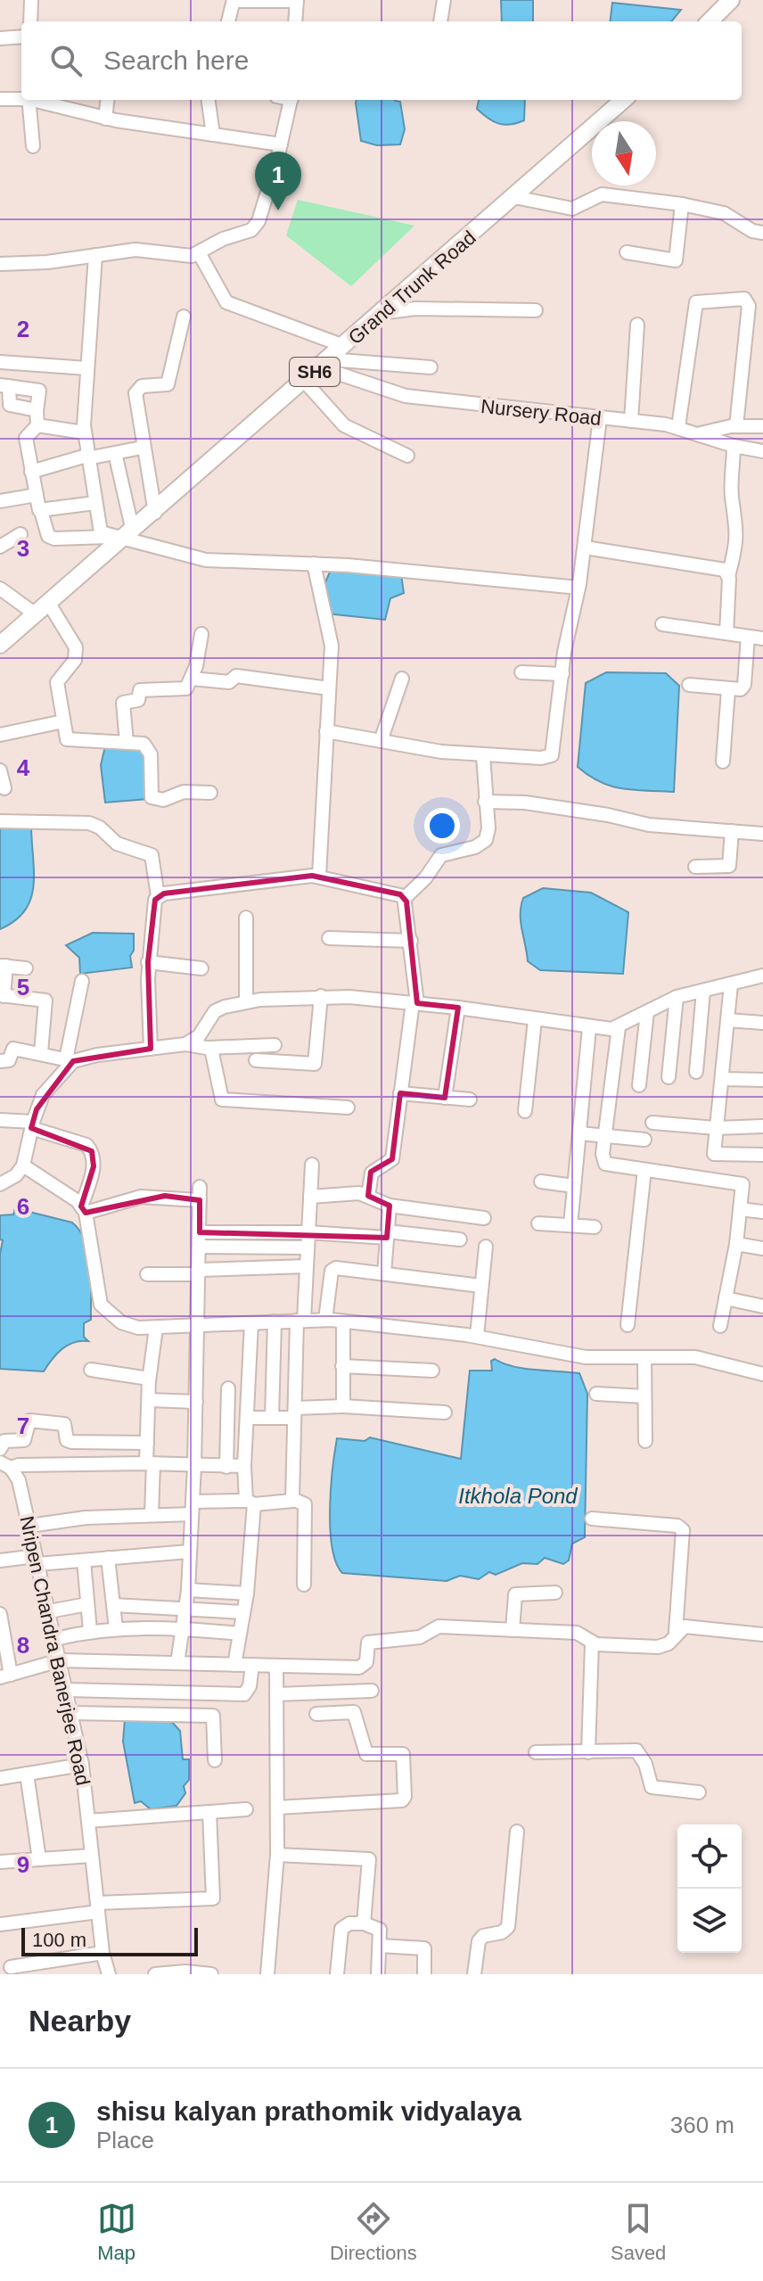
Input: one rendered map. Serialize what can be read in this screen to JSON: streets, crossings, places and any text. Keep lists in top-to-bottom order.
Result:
{
  "streets": {
    "main road": ["Grand Trunk Road", "SH6"],
    "street": ["Nursery Road", "Nripen Chandra Banerjee Road"]
  },
  "crossings": [
    ["Grand Trunk Road", "Nursery Road"]
  ],
  "water": ["Itkhola Pond"],
  "scale_bar": "100 m",
  "north": "bottom",
  "page": {
    "search": "Search here",
    "pins": "1",
    "scale": "100 m",
    "heading": "Nearby",
    "list": [
      {
        "mark": "1",
        "name": "shisu kalyan prathomik vidyalaya",
        "note": "Place",
        "value": "360 m"
      }
    ],
    "nav": ["Map", "Directions", "Saved"]
  },
  "grid": {
    "rows": [
      "2",
      "3",
      "4",
      "5",
      "6",
      "7",
      "8",
      "9"
    ]
  }
}
